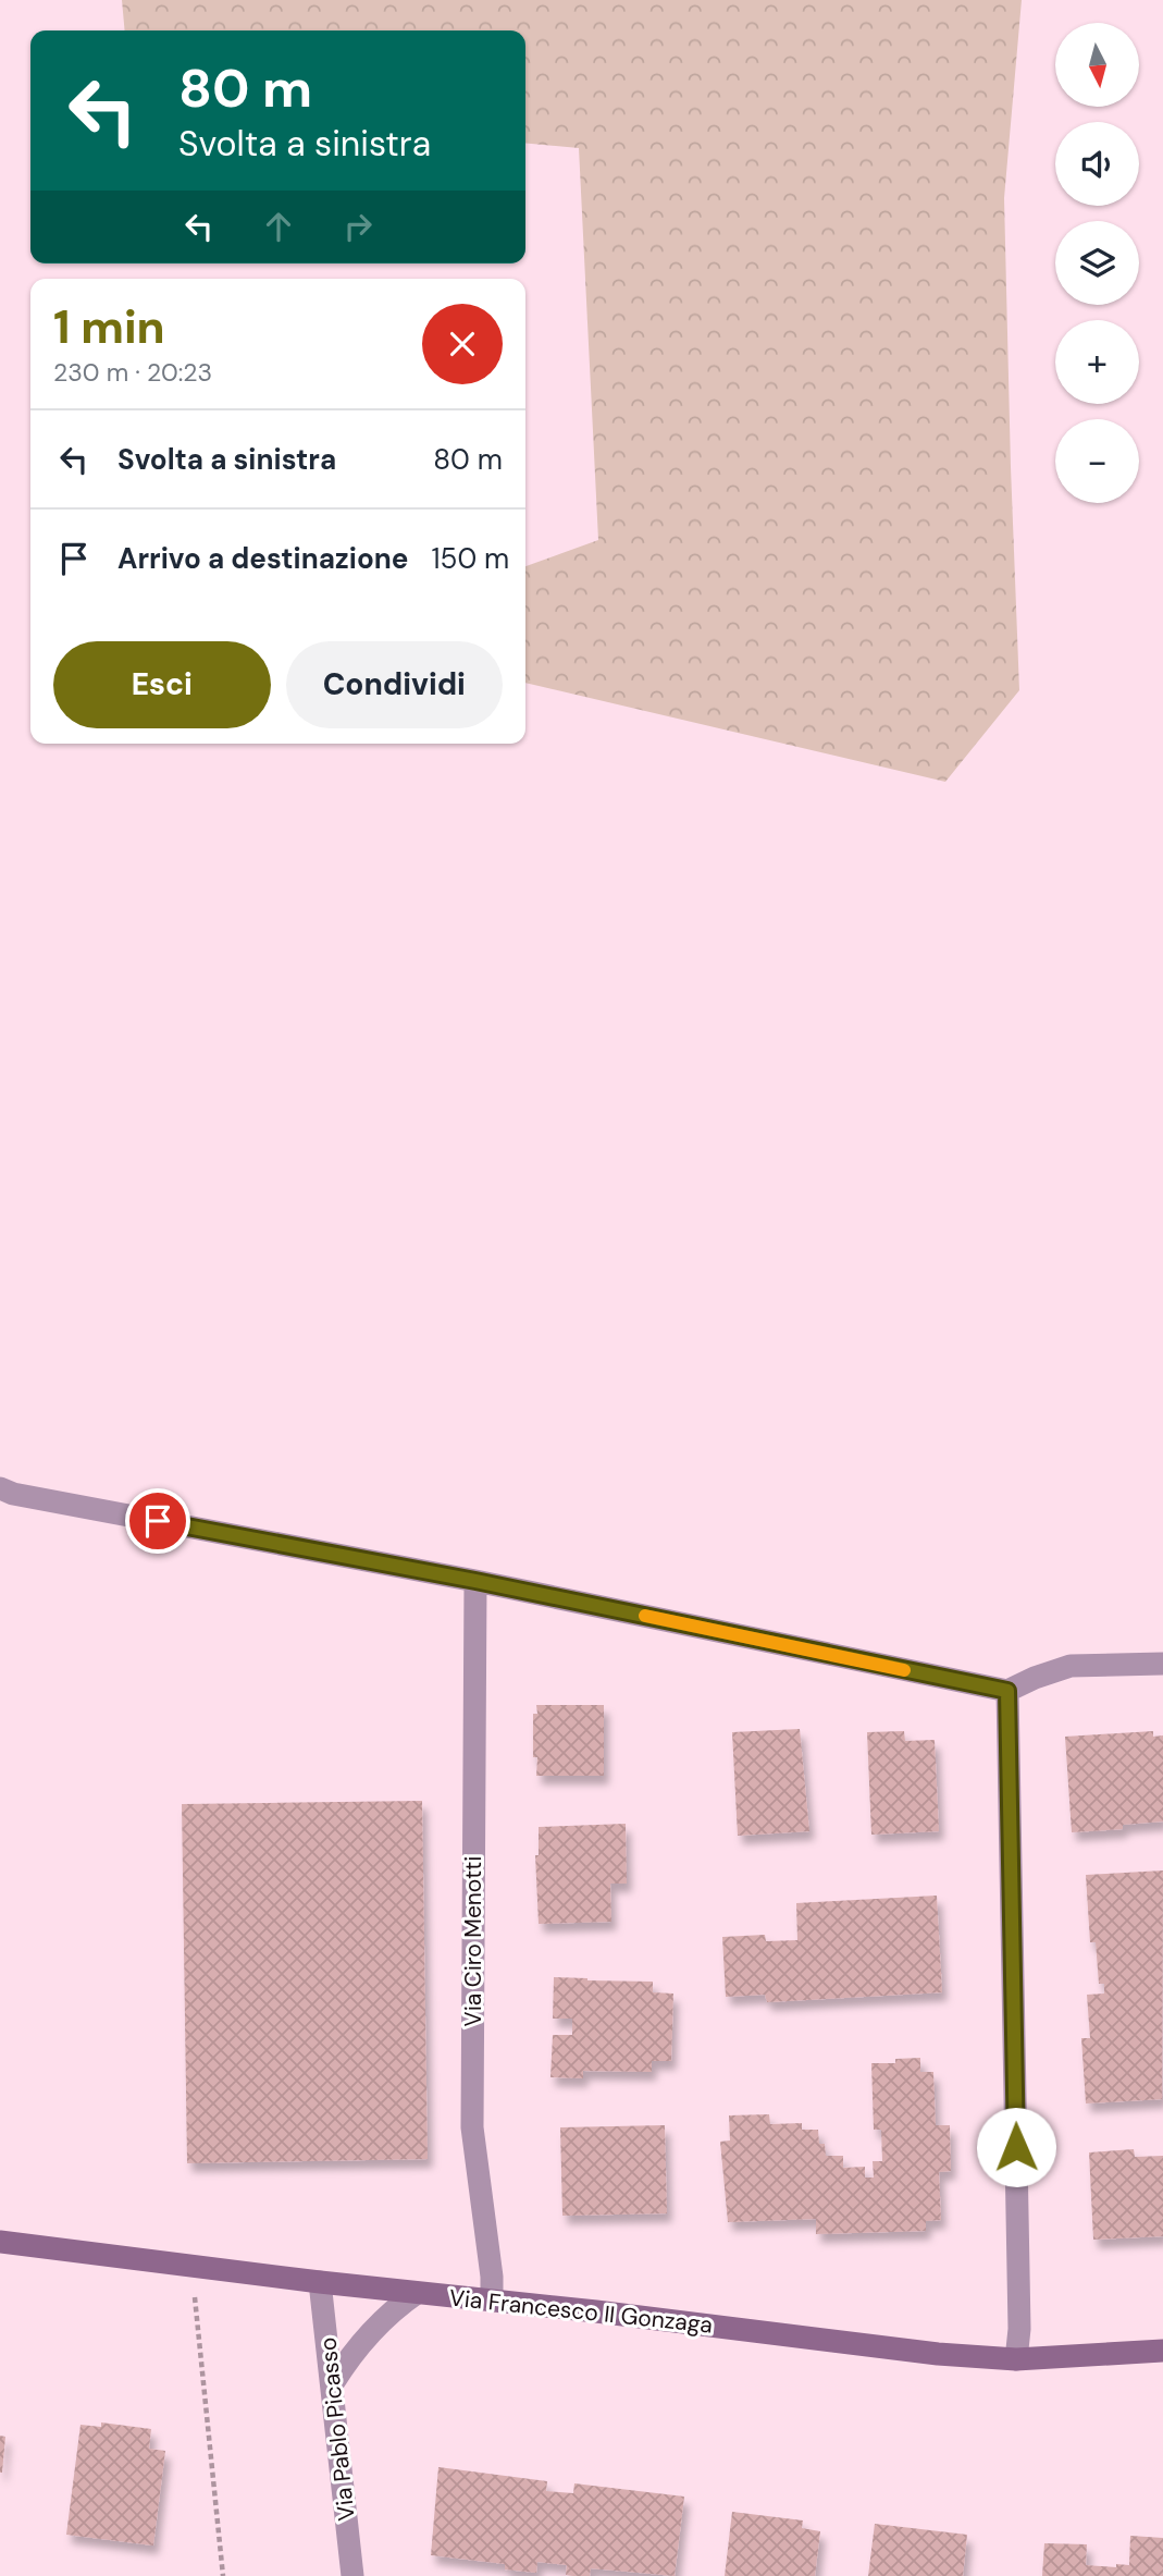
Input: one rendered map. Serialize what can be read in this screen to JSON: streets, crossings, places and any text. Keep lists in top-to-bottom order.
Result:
{
  "streets": {
    "street": ["Via Ciro Menotti", "Via Francesco II Gonzaga", "Via Pablo Picasso"]
  },
  "crossings": [
    ["Via Ciro Menotti", "Via Francesco II Gonzaga"],
    ["Via Francesco II Gonzaga", "Via Pablo Picasso"]
  ],
  "north": "bottom",
  "page": {
    "map_buttons": ["+", "−"],
    "turn": ["80 m", "Svolta a sinistra"],
    "heading": ["1 min", "230 m · 20:23"],
    "list": [
      {
        "name": "Svolta a sinistra",
        "value": "80 m"
      },
      {
        "name": "Arrivo a destinazione",
        "value": "150 m"
      }
    ],
    "buttons": ["Esci", "Condividi"]
  }
}
